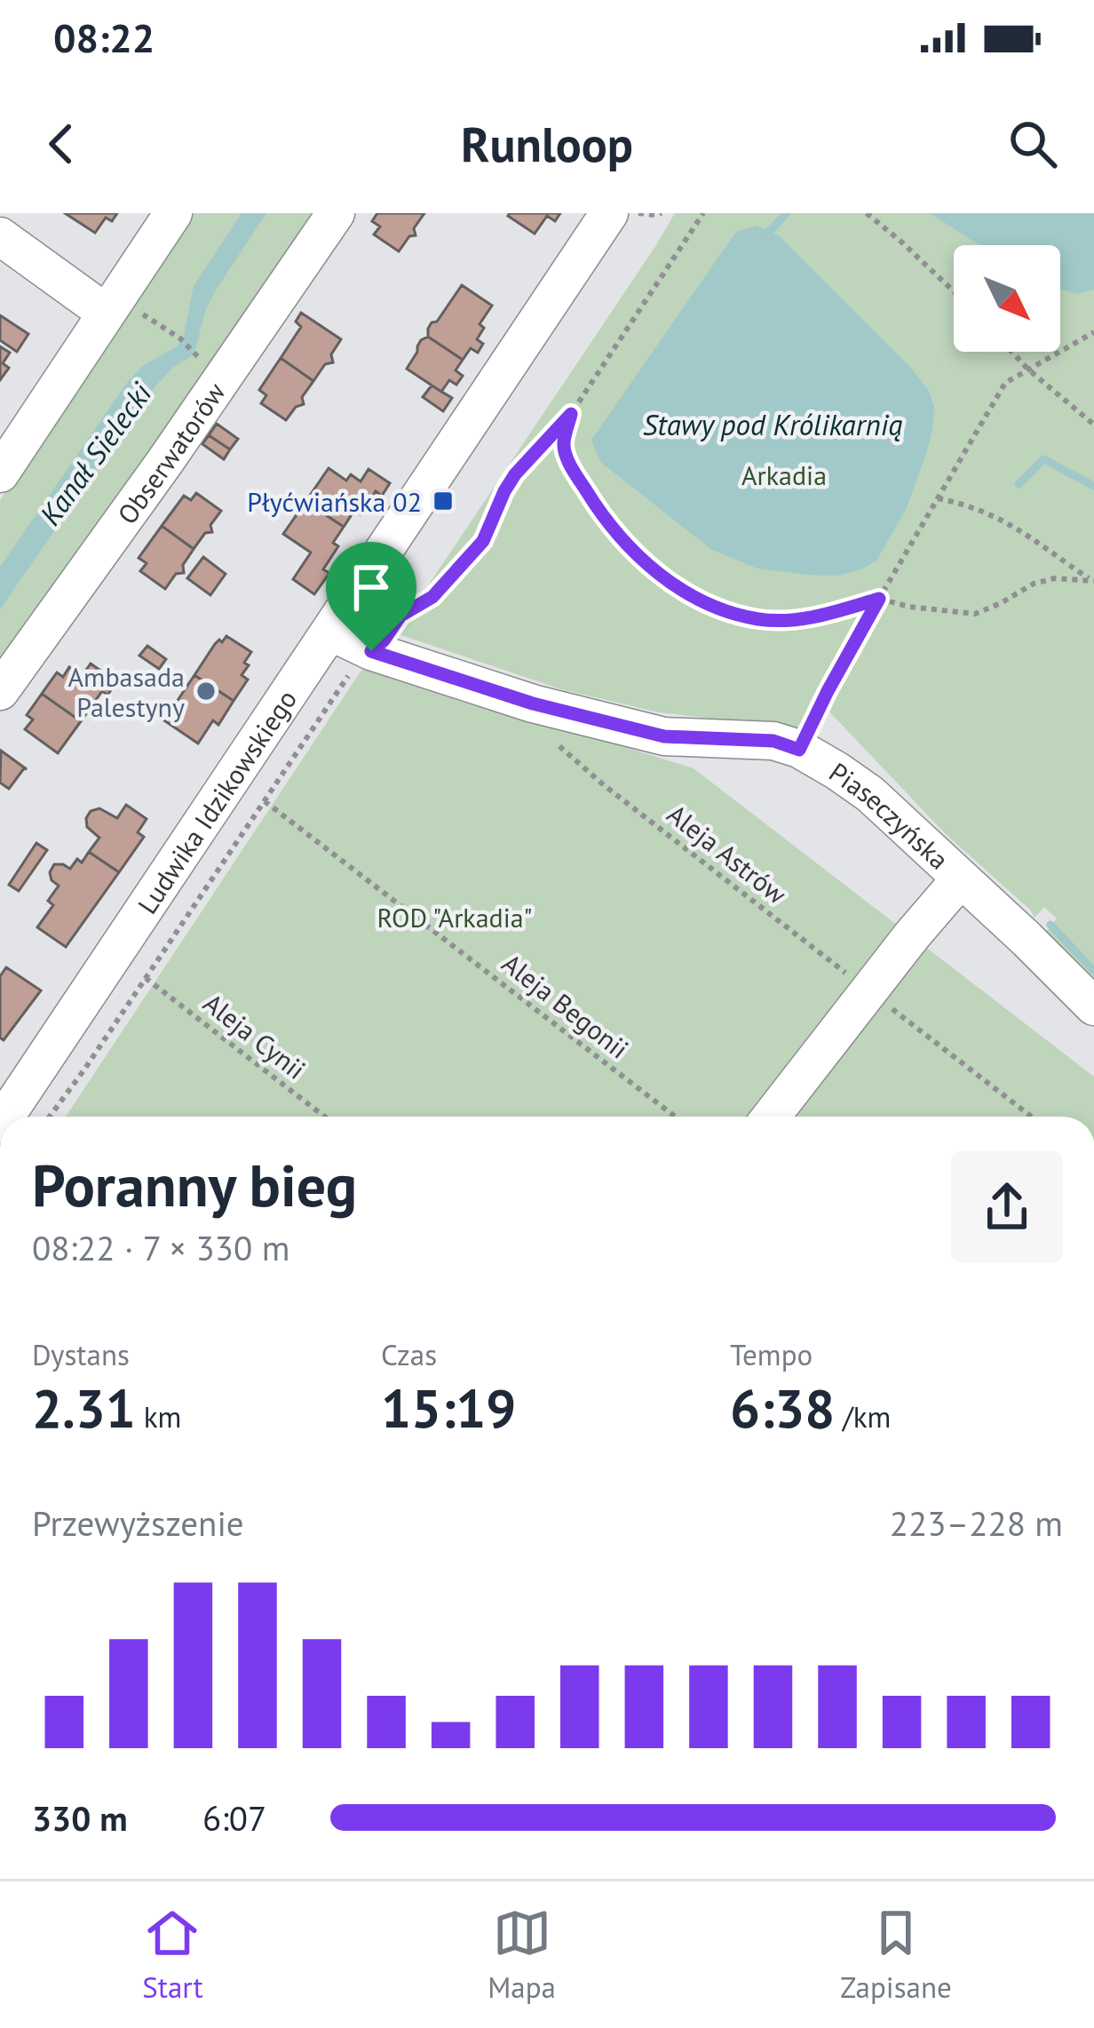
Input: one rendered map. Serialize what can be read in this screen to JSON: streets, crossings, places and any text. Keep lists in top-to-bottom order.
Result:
{
  "streets": {
    "street": ["Obserwatorów", "Ludwika Idzikowskiego", "Piaseczyńska"],
    "path": ["Aleja Astrów", "Aleja Begonii", "Aleja Cynii"]
  },
  "crossings": [
    ["Ludwika Idzikowskiego", "Piaseczyńska"]
  ],
  "water": ["Stawy pod Królikarnią", "Kanał Sielecki"],
  "parks": ["Arkadia", "ROD \"Arkadia\""],
  "places": {
    "transit": ["Płyćwiańska 02"],
    "other": ["Ambasada Palestyny"]
  },
  "north": "bottom right",
  "page": {
    "status": "08:22",
    "header": "Runloop",
    "heading": ["Poranny bieg", "08:22 · 7 × 330 m"],
    "stats": [
      ["Dystans", "2.31 km"],
      ["Czas", "15:19"],
      ["Tempo", "6:38 /km"]
    ],
    "chart": ["Przewyższenie", "223–228 m"],
    "list": [
      {
        "name": "330 m",
        "note": "6:07"
      }
    ],
    "tabs": ["Start", "Mapa", "Zapisane"]
  }
}
